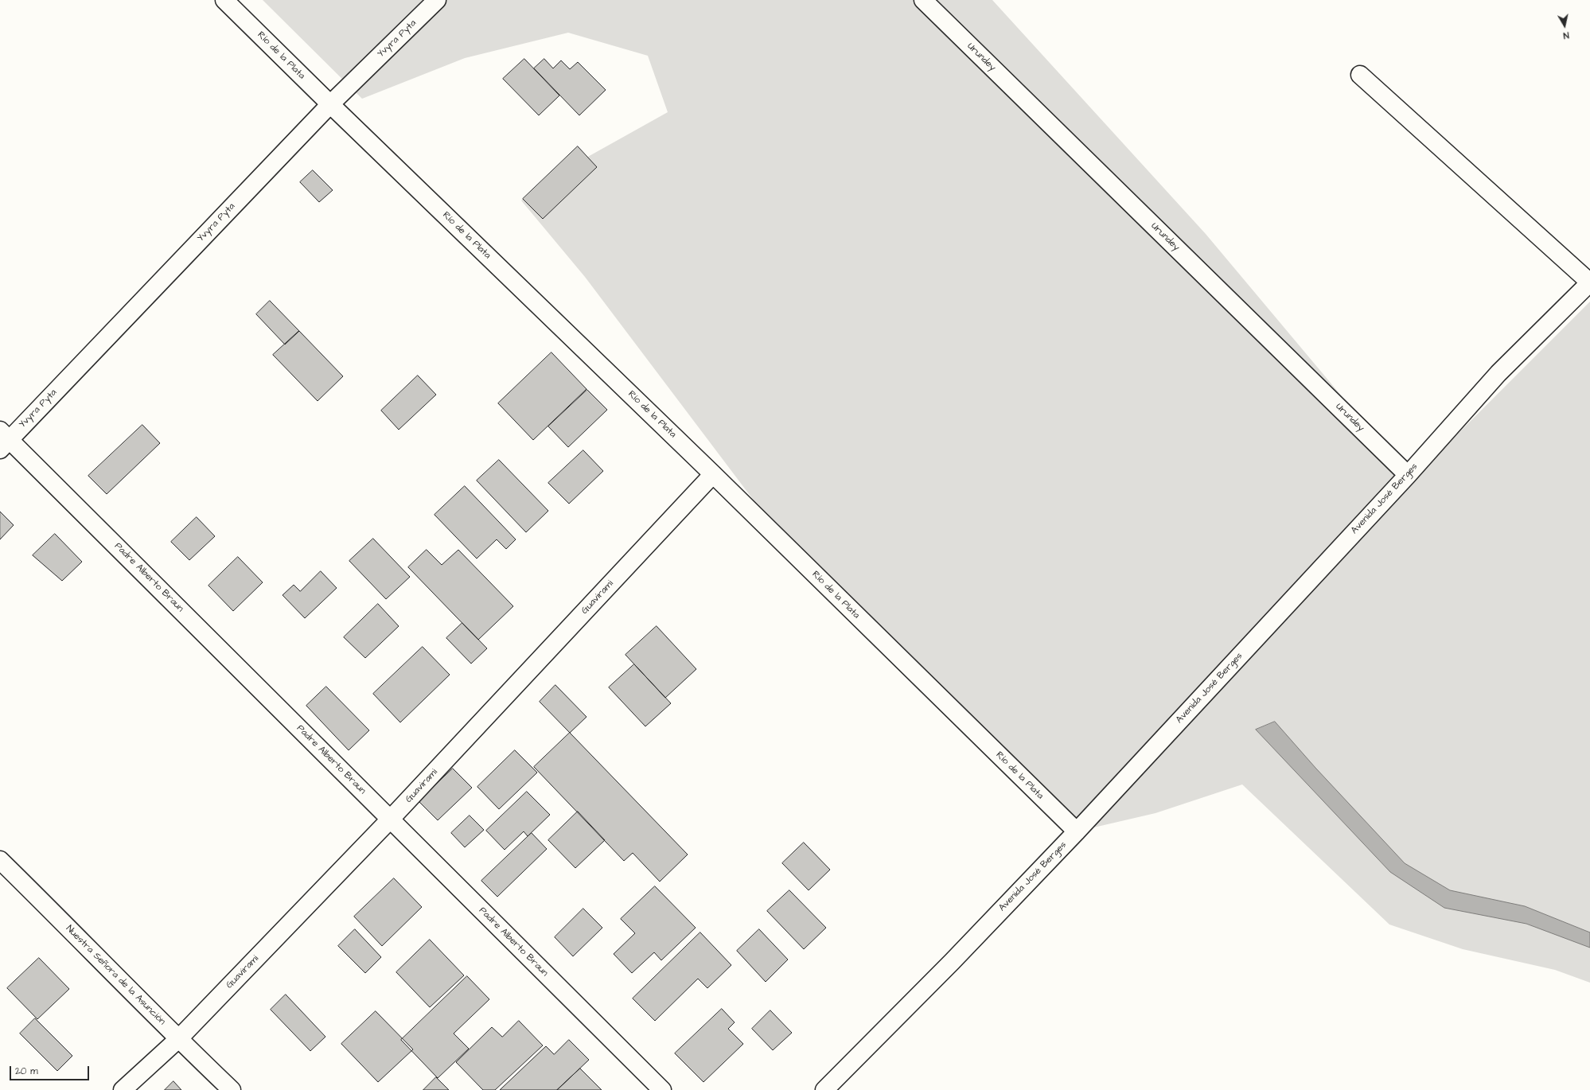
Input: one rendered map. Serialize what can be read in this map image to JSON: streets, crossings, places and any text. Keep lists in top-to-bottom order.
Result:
{
  "streets": {
    "street": [
      "Yvyra Pyta",
      "Río de la Plata",
      "Urundey",
      "Avenida José Berges",
      "Padre Alberto Braun",
      "Guavirami",
      "Nuestra Señora de la Asunción"
    ]
  },
  "crossings": [
    ["Yvyra Pyta", "Río de la Plata"],
    ["Yvyra Pyta", "Padre Alberto Braun"],
    ["Río de la Plata", "Avenida José Berges"],
    ["Río de la Plata", "Guavirami"],
    ["Urundey", "Avenida José Berges"],
    ["Padre Alberto Braun", "Guavirami"],
    ["Guavirami", "Nuestra Señora de la Asunción"]
  ],
  "scale_bar": "20 m",
  "north": "bottom"
}
